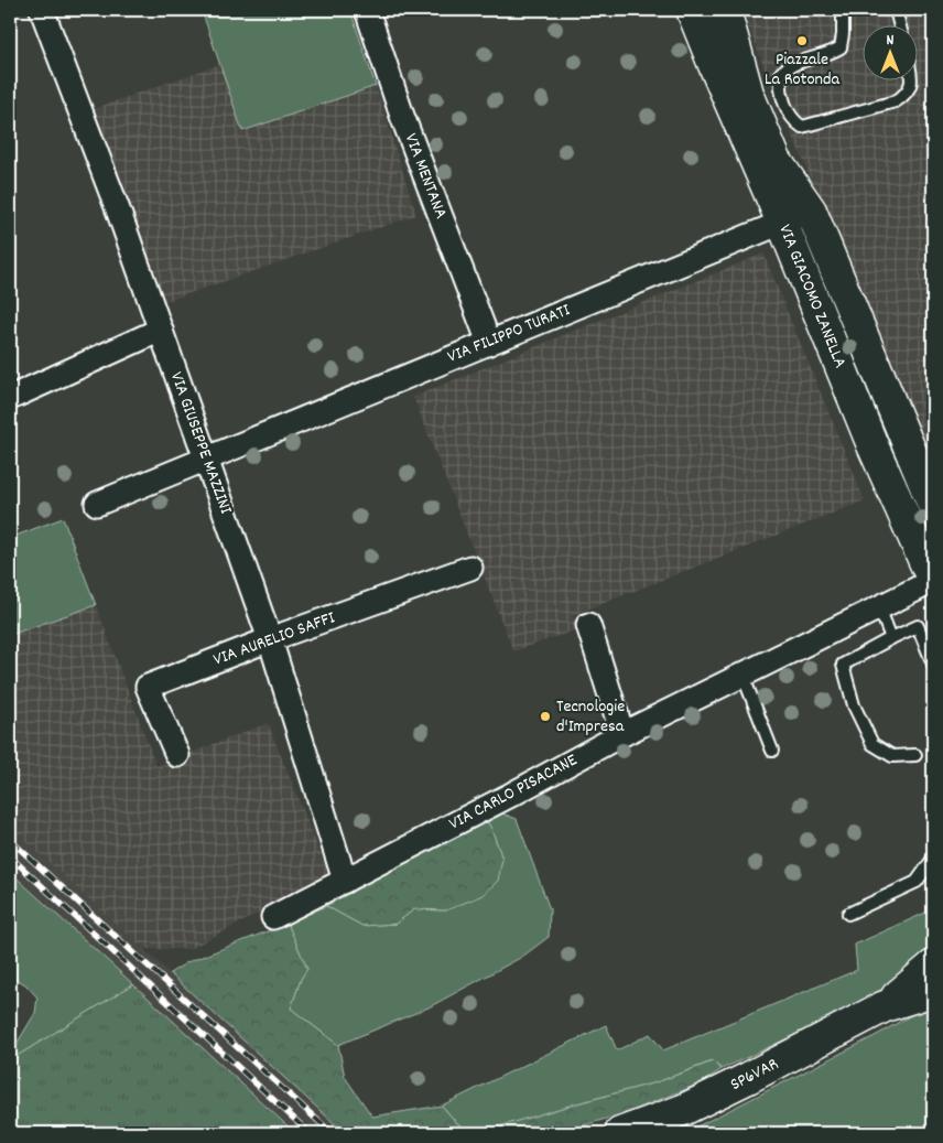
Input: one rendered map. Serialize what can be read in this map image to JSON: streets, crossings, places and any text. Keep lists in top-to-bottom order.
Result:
{
  "streets": {
    "street": [
      "VIA MENTANA",
      "VIA GIACOMO ZANELLA",
      "VIA FILIPPO TURATI",
      "VIA GIUSEPPE MAZZINI",
      "VIA AURELIO SAFFI",
      "VIA CARLO PISACANE",
      "SP6VAR"
    ]
  },
  "crossings": [
    ["VIA MENTANA", "VIA FILIPPO TURATI"],
    ["VIA GIACOMO ZANELLA", "VIA FILIPPO TURATI"],
    ["VIA GIACOMO ZANELLA", "VIA CARLO PISACANE"],
    ["VIA FILIPPO TURATI", "VIA GIUSEPPE MAZZINI"],
    ["VIA GIUSEPPE MAZZINI", "VIA AURELIO SAFFI"],
    ["VIA GIUSEPPE MAZZINI", "VIA CARLO PISACANE"]
  ],
  "places": ["Piazzale La Rotonda", "Tecnologie d'Impresa"],
  "north": "top"
}
